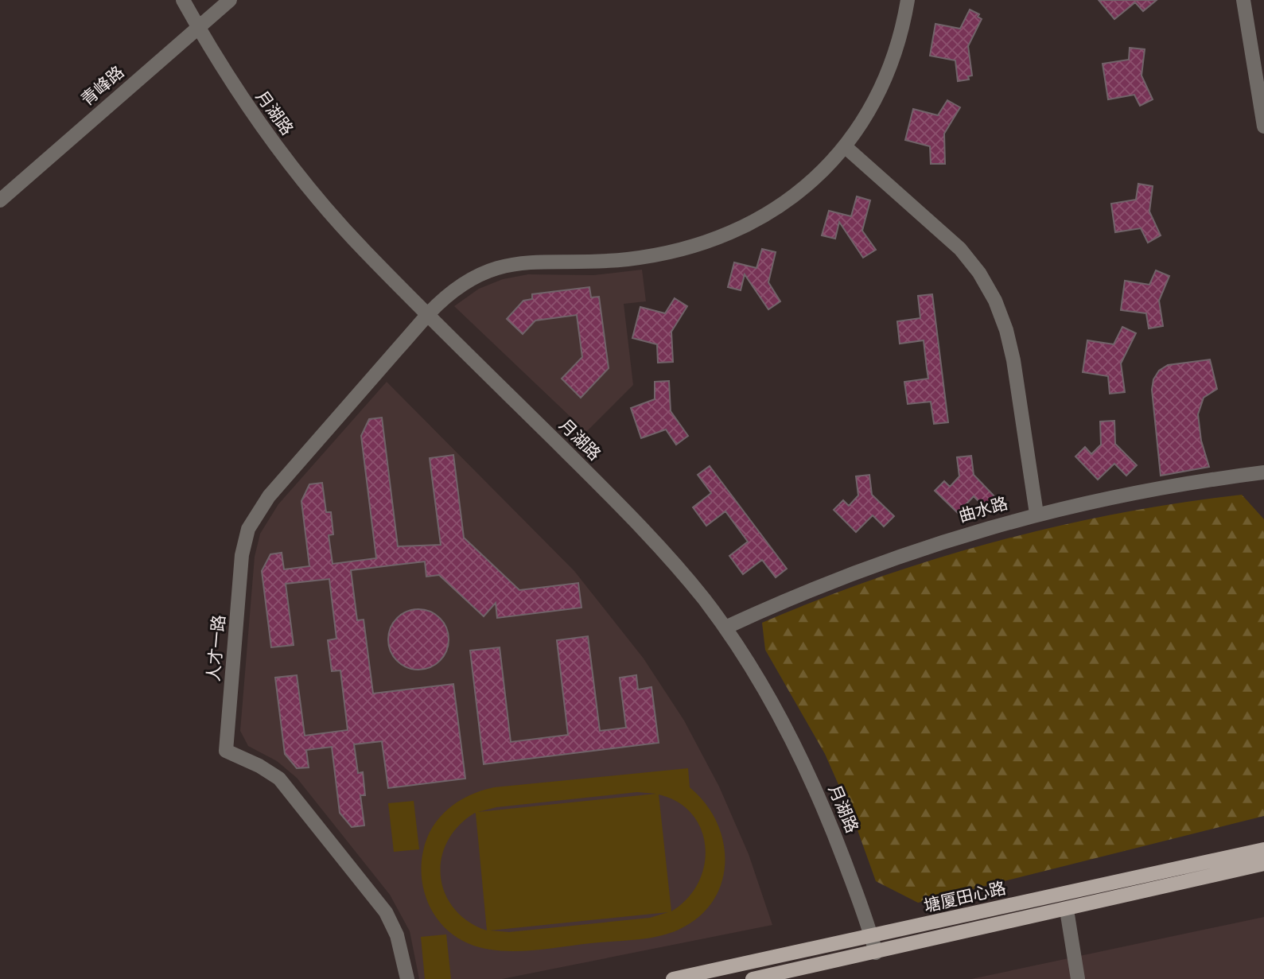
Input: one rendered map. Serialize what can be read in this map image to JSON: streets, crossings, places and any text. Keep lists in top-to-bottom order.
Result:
{
  "streets": {
    "main road": ["塘厦田心路"],
    "street": [
      "青峰路",
      "月湖路",
      "曲水路",
      "人才一路"
    ]
  },
  "crossings": [
    ["青峰路", "月湖路"],
    ["月湖路", "曲水路"],
    ["月湖路", "人才一路"],
    ["月湖路", "塘厦田心路"]
  ]
}
